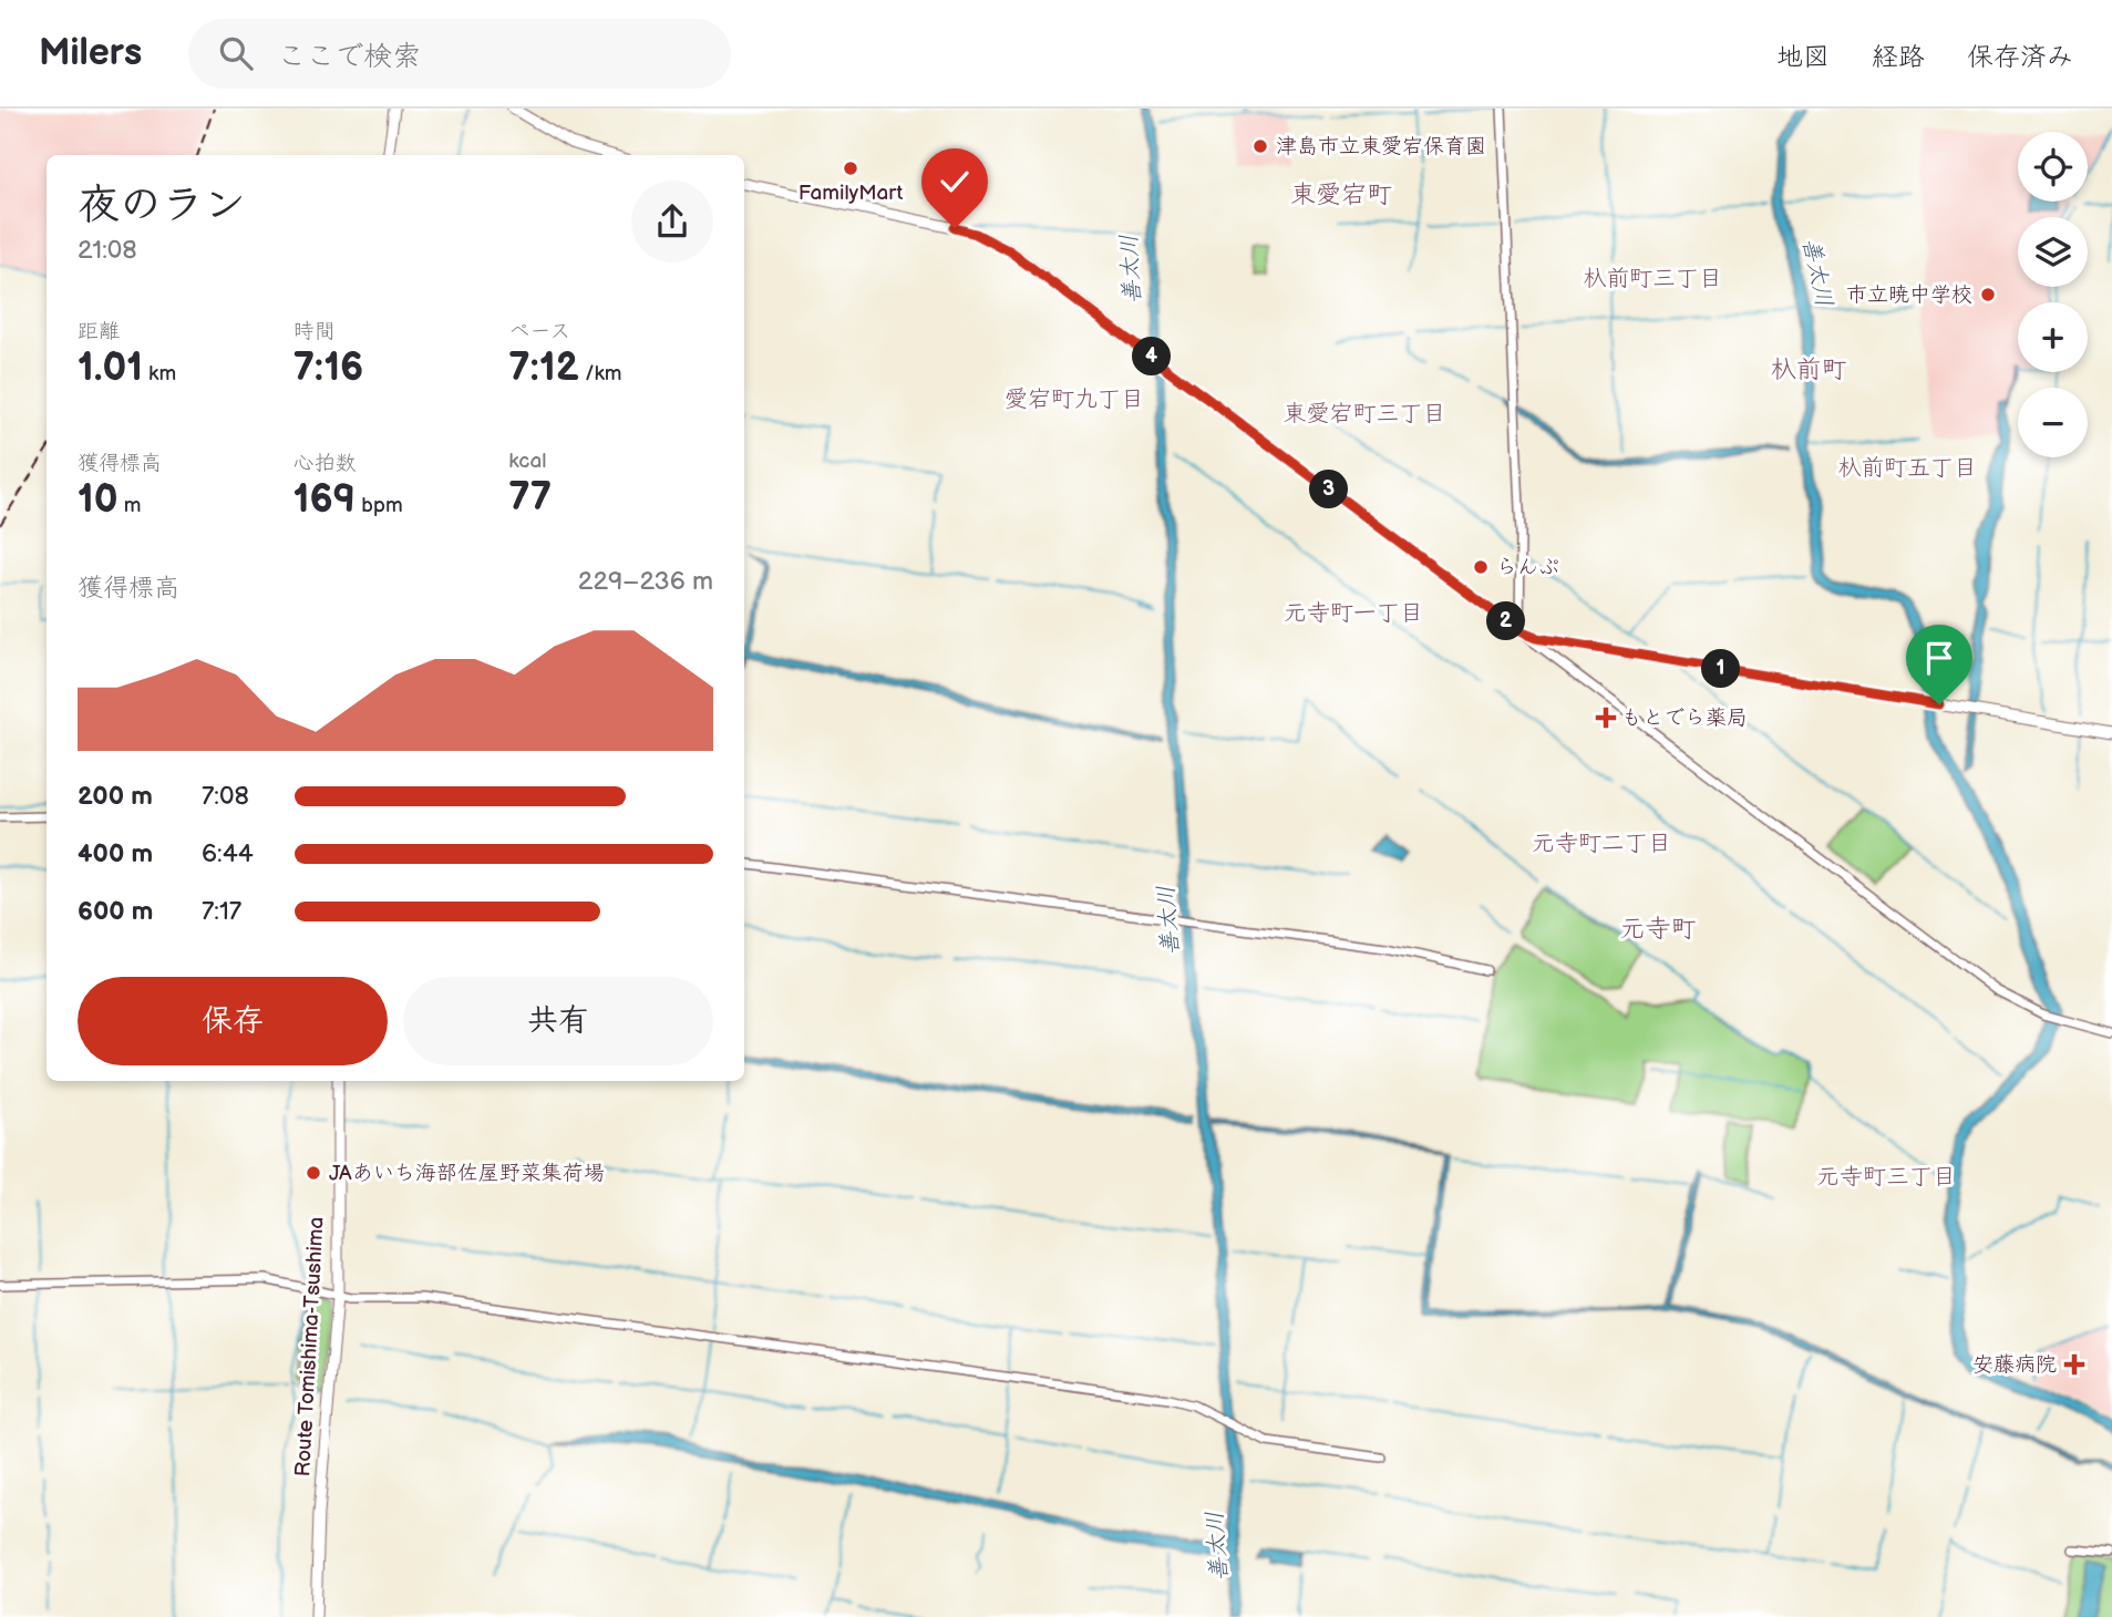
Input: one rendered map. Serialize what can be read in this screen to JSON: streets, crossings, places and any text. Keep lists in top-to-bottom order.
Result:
{
  "streets": {
    "main road": ["Route Tomishima-Tsushima"]
  },
  "districts": [
    "東愛宕町",
    "杁前町三丁目",
    "杁前町",
    "愛宕町九丁目",
    "東愛宕町三丁目",
    "杁前町五丁目",
    "元寺町一丁目",
    "元寺町二丁目",
    "元寺町",
    "元寺町三丁目"
  ],
  "water": ["善太川"],
  "places": {
    "other": [
      "津島市立東愛宕保育園",
      "FamilyMart",
      "市立暁中学校",
      "らんぷ",
      "JAあいち海部佐屋野菜集荷場"
    ],
    "health": ["もとでら薬局", "安藤病院"]
  },
  "page": {
    "header": "Milers",
    "search": "ここで検索",
    "nav": ["地図", "経路", "保存済み"],
    "map_buttons": ["+", "−"],
    "heading": ["夜のラン", "21:08"],
    "stats": [
      ["距離", "1.01 km"],
      ["時間", "7:16"],
      ["ペース", "7:12 /km"],
      ["獲得標高", "10 m"],
      ["心拍数", "169 bpm"],
      ["kcal", "77"]
    ],
    "pins": [
      "4",
      "3",
      "2",
      "1"
    ],
    "chart": ["獲得標高", "229–236 m"],
    "list": [
      {
        "name": "200 m",
        "note": "7:08"
      },
      {
        "name": "400 m",
        "note": "6:44"
      },
      {
        "name": "600 m",
        "note": "7:17"
      }
    ],
    "buttons": ["保存", "共有"]
  }
}
